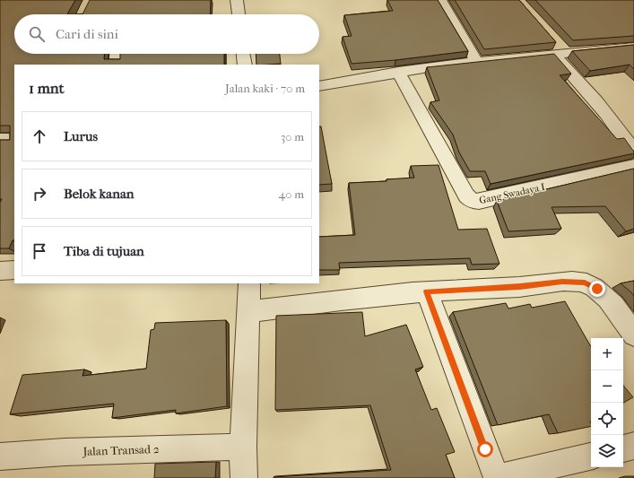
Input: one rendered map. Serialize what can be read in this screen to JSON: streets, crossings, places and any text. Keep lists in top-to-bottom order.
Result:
{
  "streets": {
    "street": ["Gang Swadaya I", "Jalan Transad 2"]
  },
  "page": {
    "search": "Cari di sini",
    "heading": ["1 mnt", "Jalan kaki · 70 m"],
    "list": [
      ["Lurus", "30 m"],
      ["Belok kanan", "40 m"],
      "Tiba di tujuan"
    ],
    "map_buttons": ["+", "−"]
  }
}
